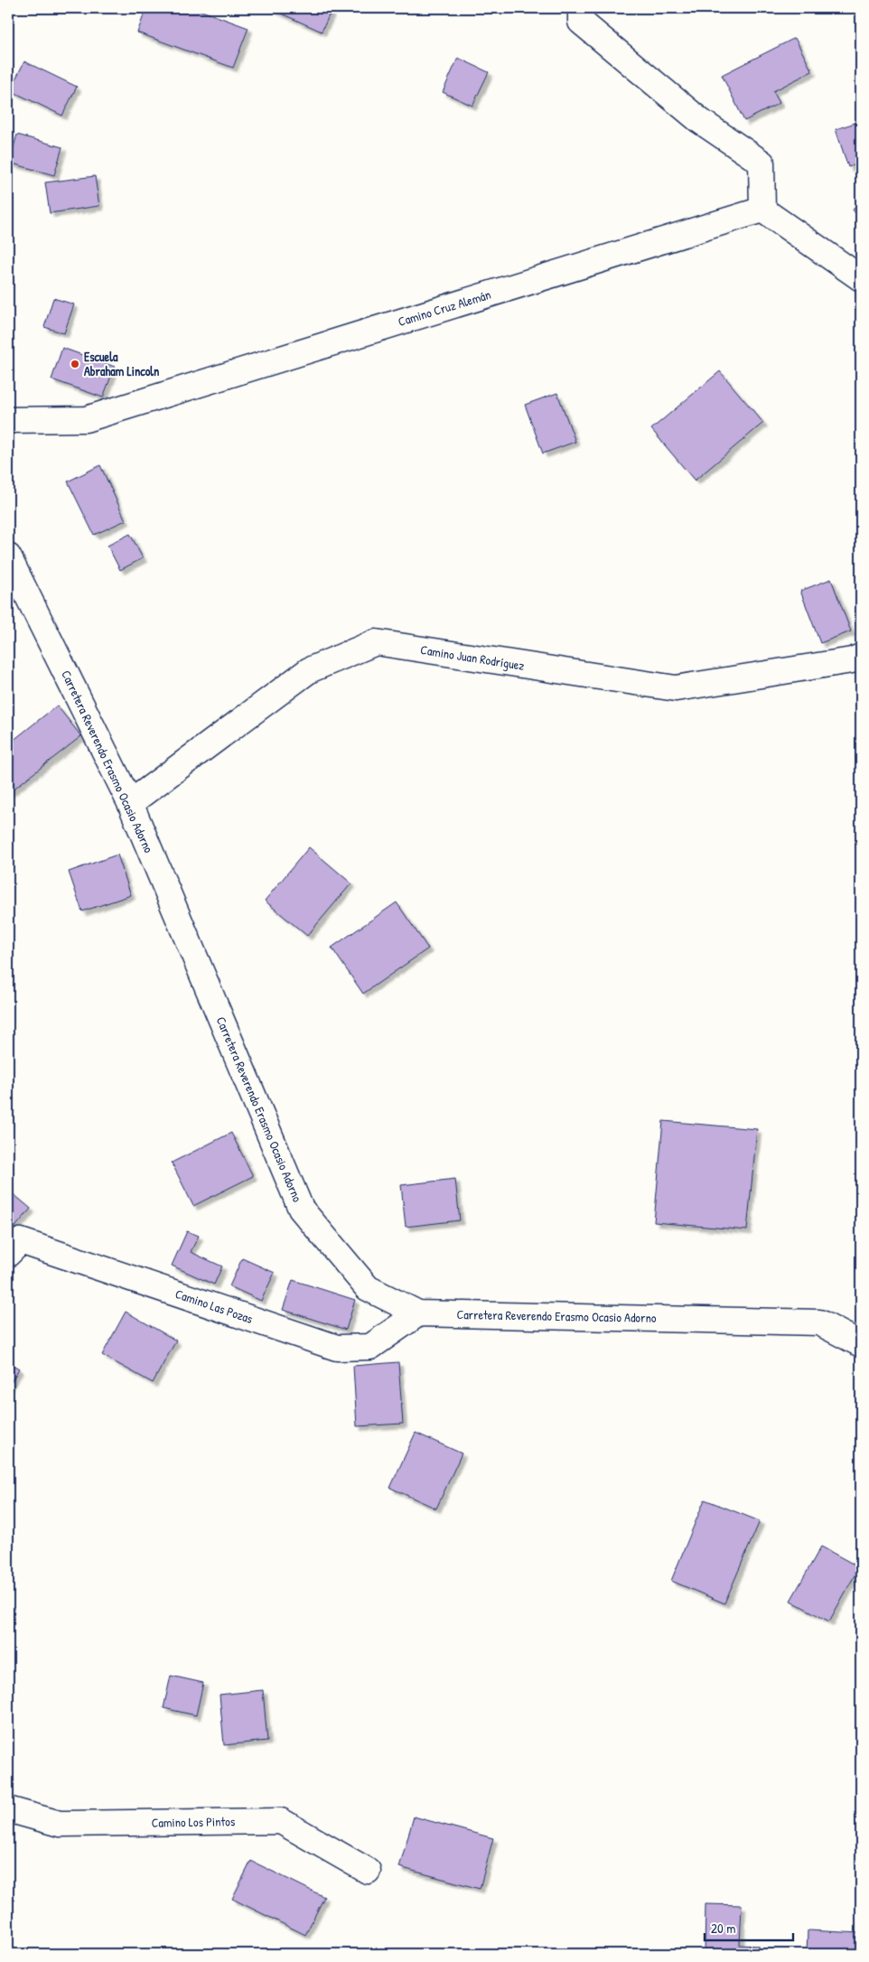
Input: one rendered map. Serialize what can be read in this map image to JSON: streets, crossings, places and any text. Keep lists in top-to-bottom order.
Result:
{
  "streets": {
    "street": [
      "Camino Cruz Alemán",
      "Camino Juan Rodríguez",
      "Carretera Reverendo Erasmo Ocasio Adorno",
      "Camino Las Pozas",
      "Camino Los Pintos"
    ]
  },
  "crossings": [
    ["Camino Juan Rodríguez", "Carretera Reverendo Erasmo Ocasio Adorno"],
    ["Carretera Reverendo Erasmo Ocasio Adorno", "Camino Las Pozas"]
  ],
  "places": ["Escuela Abraham Lincoln"],
  "scale_bar": "20 m"
}
